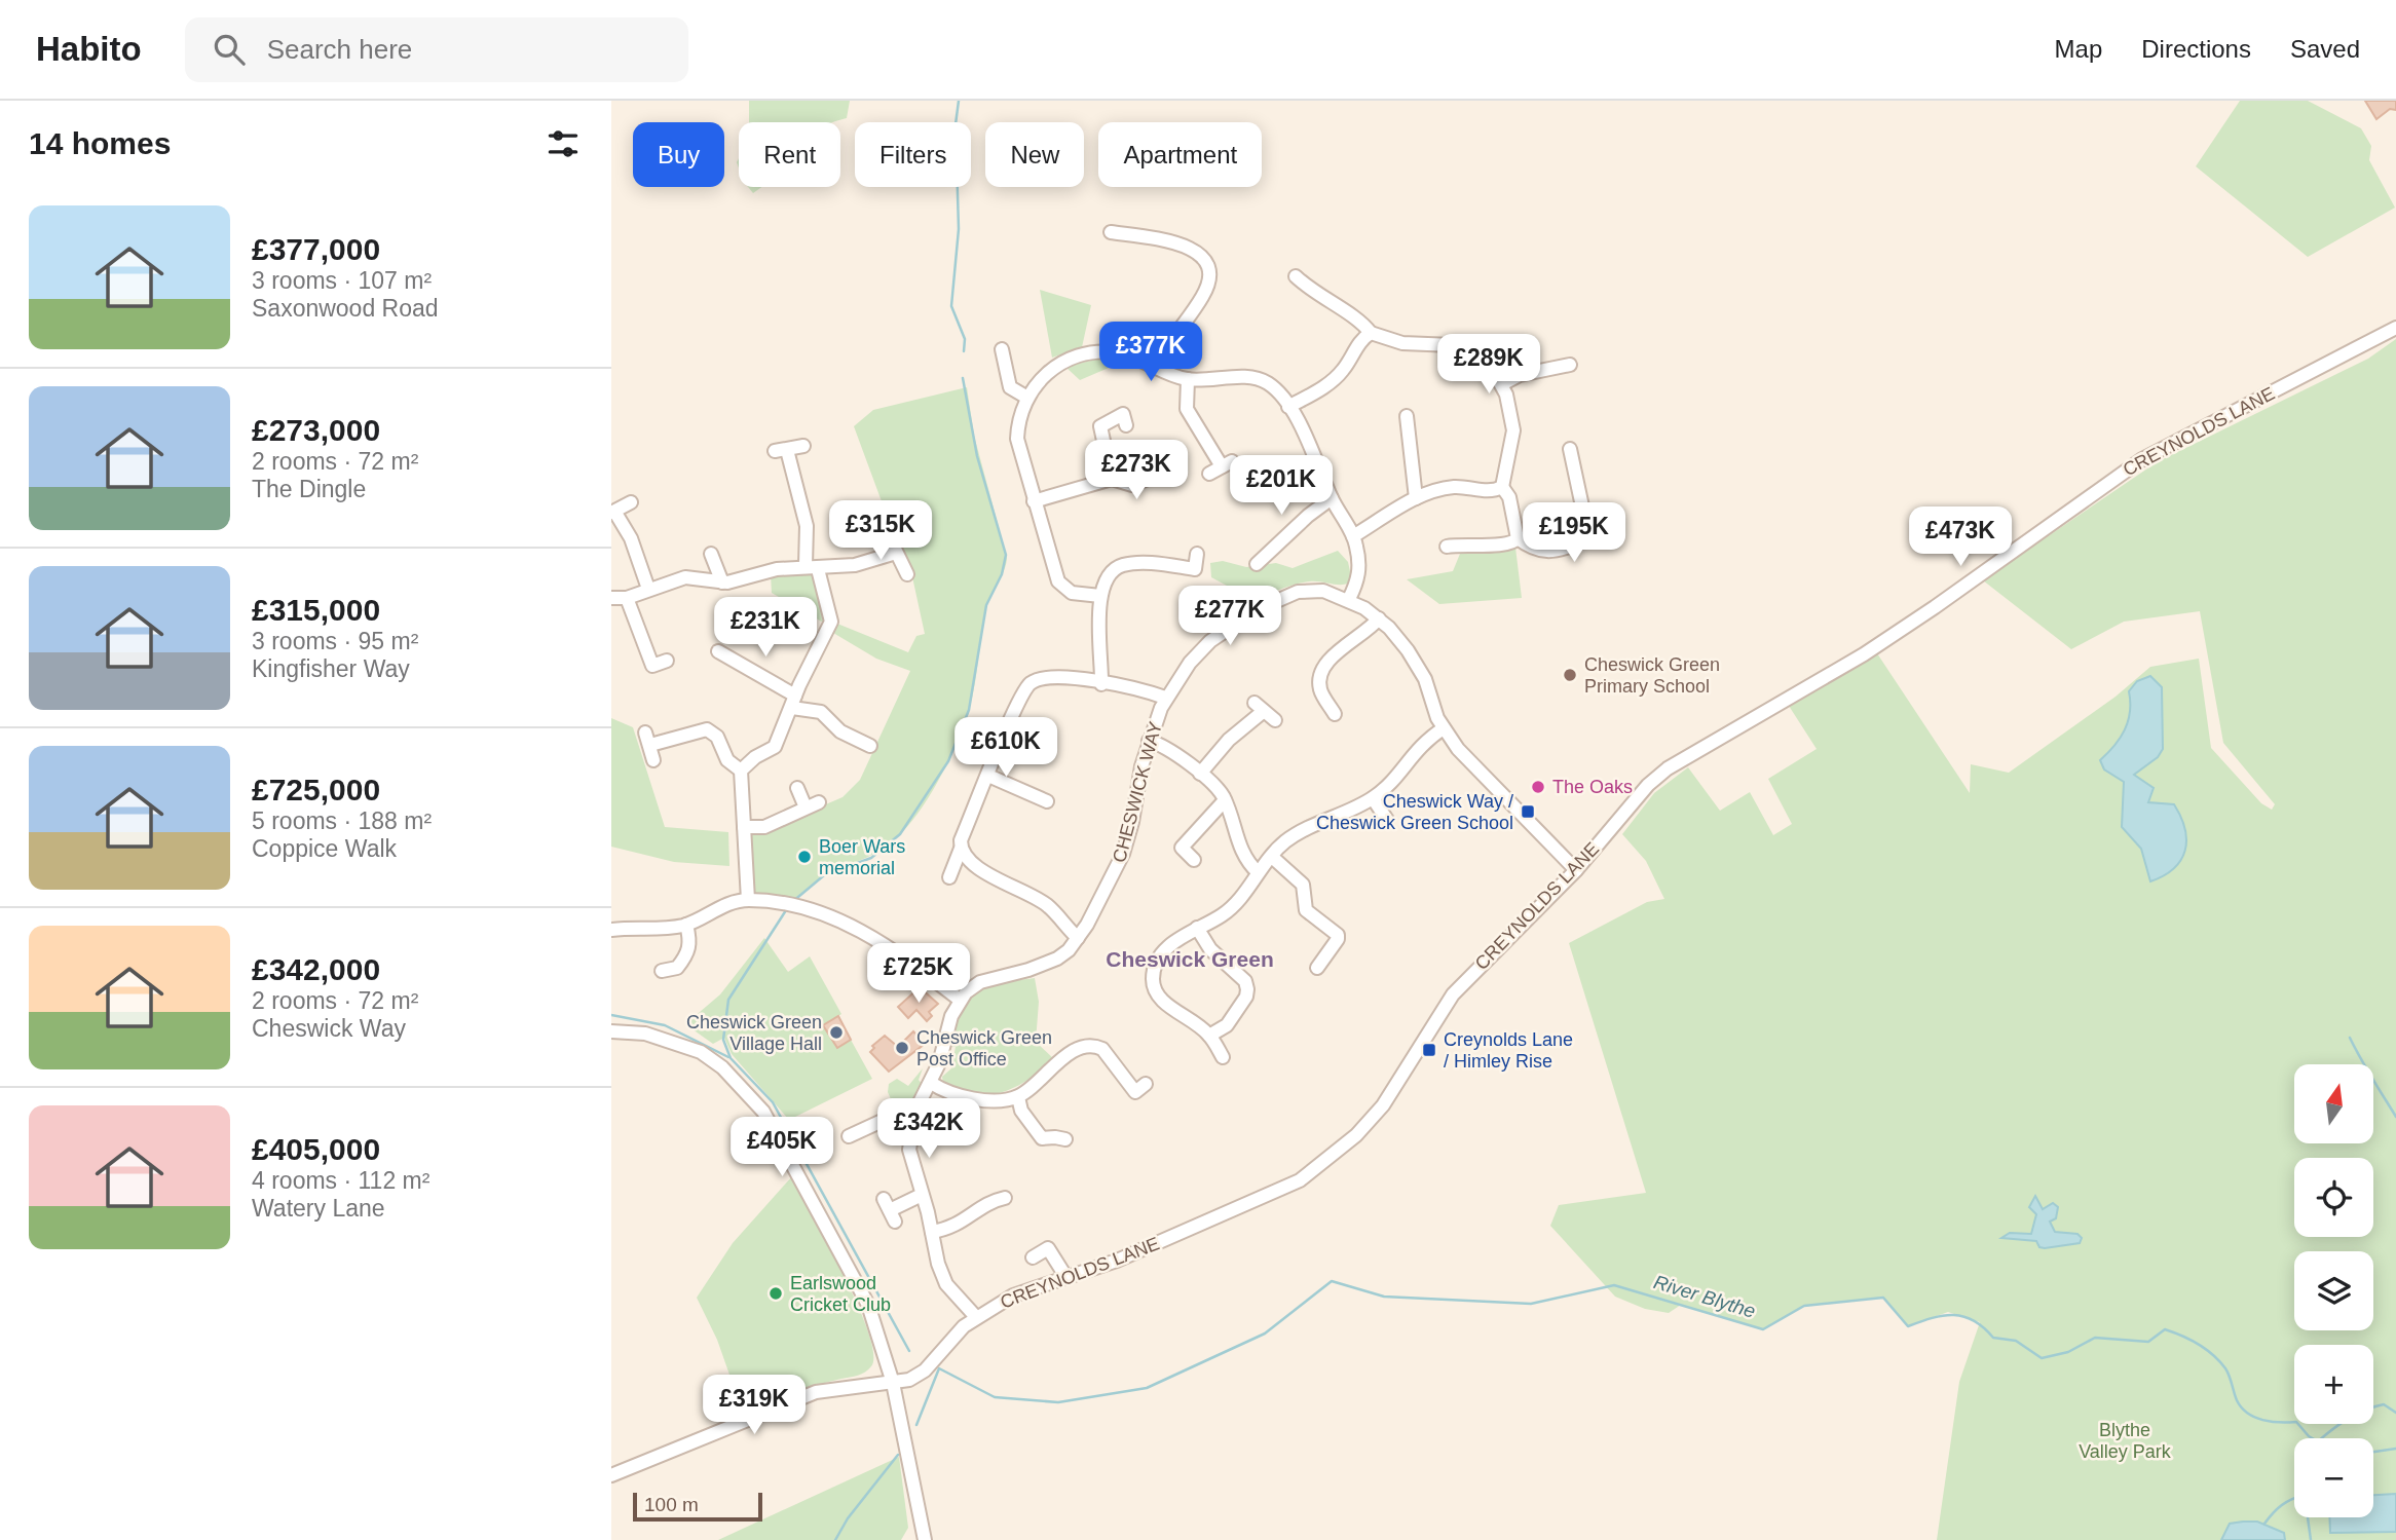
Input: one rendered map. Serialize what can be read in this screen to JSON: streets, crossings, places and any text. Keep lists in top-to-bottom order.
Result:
{
  "streets": {
    "street": ["CREYNOLDS LANE", "CHESWICK WAY"]
  },
  "crossings": [
    ["CREYNOLDS LANE", "CHESWICK WAY"]
  ],
  "districts": ["Cheswick Green"],
  "water": ["River Blythe"],
  "parks": ["Blythe Valley Park"],
  "places": {
    "other": [
      "Cheswick Green Primary School",
      "The Oaks",
      "Boer Wars memorial",
      "Cheswick Green Village Hall",
      "Cheswick Green Post Office",
      "Earlswood Cricket Club"
    ],
    "transit": ["Cheswick Way / Cheswick Green School", "Creynolds Lane / Himley Rise"]
  },
  "scale_bar": "100 m",
  "north": "top",
  "page": {
    "header": "Habito",
    "search": "Search here",
    "nav": ["Map", "Directions", "Saved"],
    "heading": "14 homes",
    "chip": [
      "Buy",
      "Rent",
      "Filters",
      "New",
      "Apartment"
    ],
    "list": [
      {
        "name": "£377,000",
        "note": "3 rooms · 107 m² · Saxonwood Road"
      },
      {
        "name": "£273,000",
        "note": "2 rooms · 72 m² · The Dingle"
      },
      {
        "name": "£315,000",
        "note": "3 rooms · 95 m² · Kingfisher Way"
      },
      {
        "name": "£725,000",
        "note": "5 rooms · 188 m² · Coppice Walk"
      },
      {
        "name": "£342,000",
        "note": "2 rooms · 72 m² · Cheswick Way"
      },
      {
        "name": "£405,000",
        "note": "4 rooms · 112 m² · Watery Lane"
      }
    ],
    "price": [
      "£377K",
      "£289K",
      "£273K",
      "£201K",
      "£315K",
      "£195K",
      "£473K",
      "£277K",
      "£231K",
      "£610K",
      "£725K",
      "£342K",
      "£405K",
      "£319K"
    ],
    "map_buttons": ["+", "−"],
    "scale": "100 m"
  }
}
